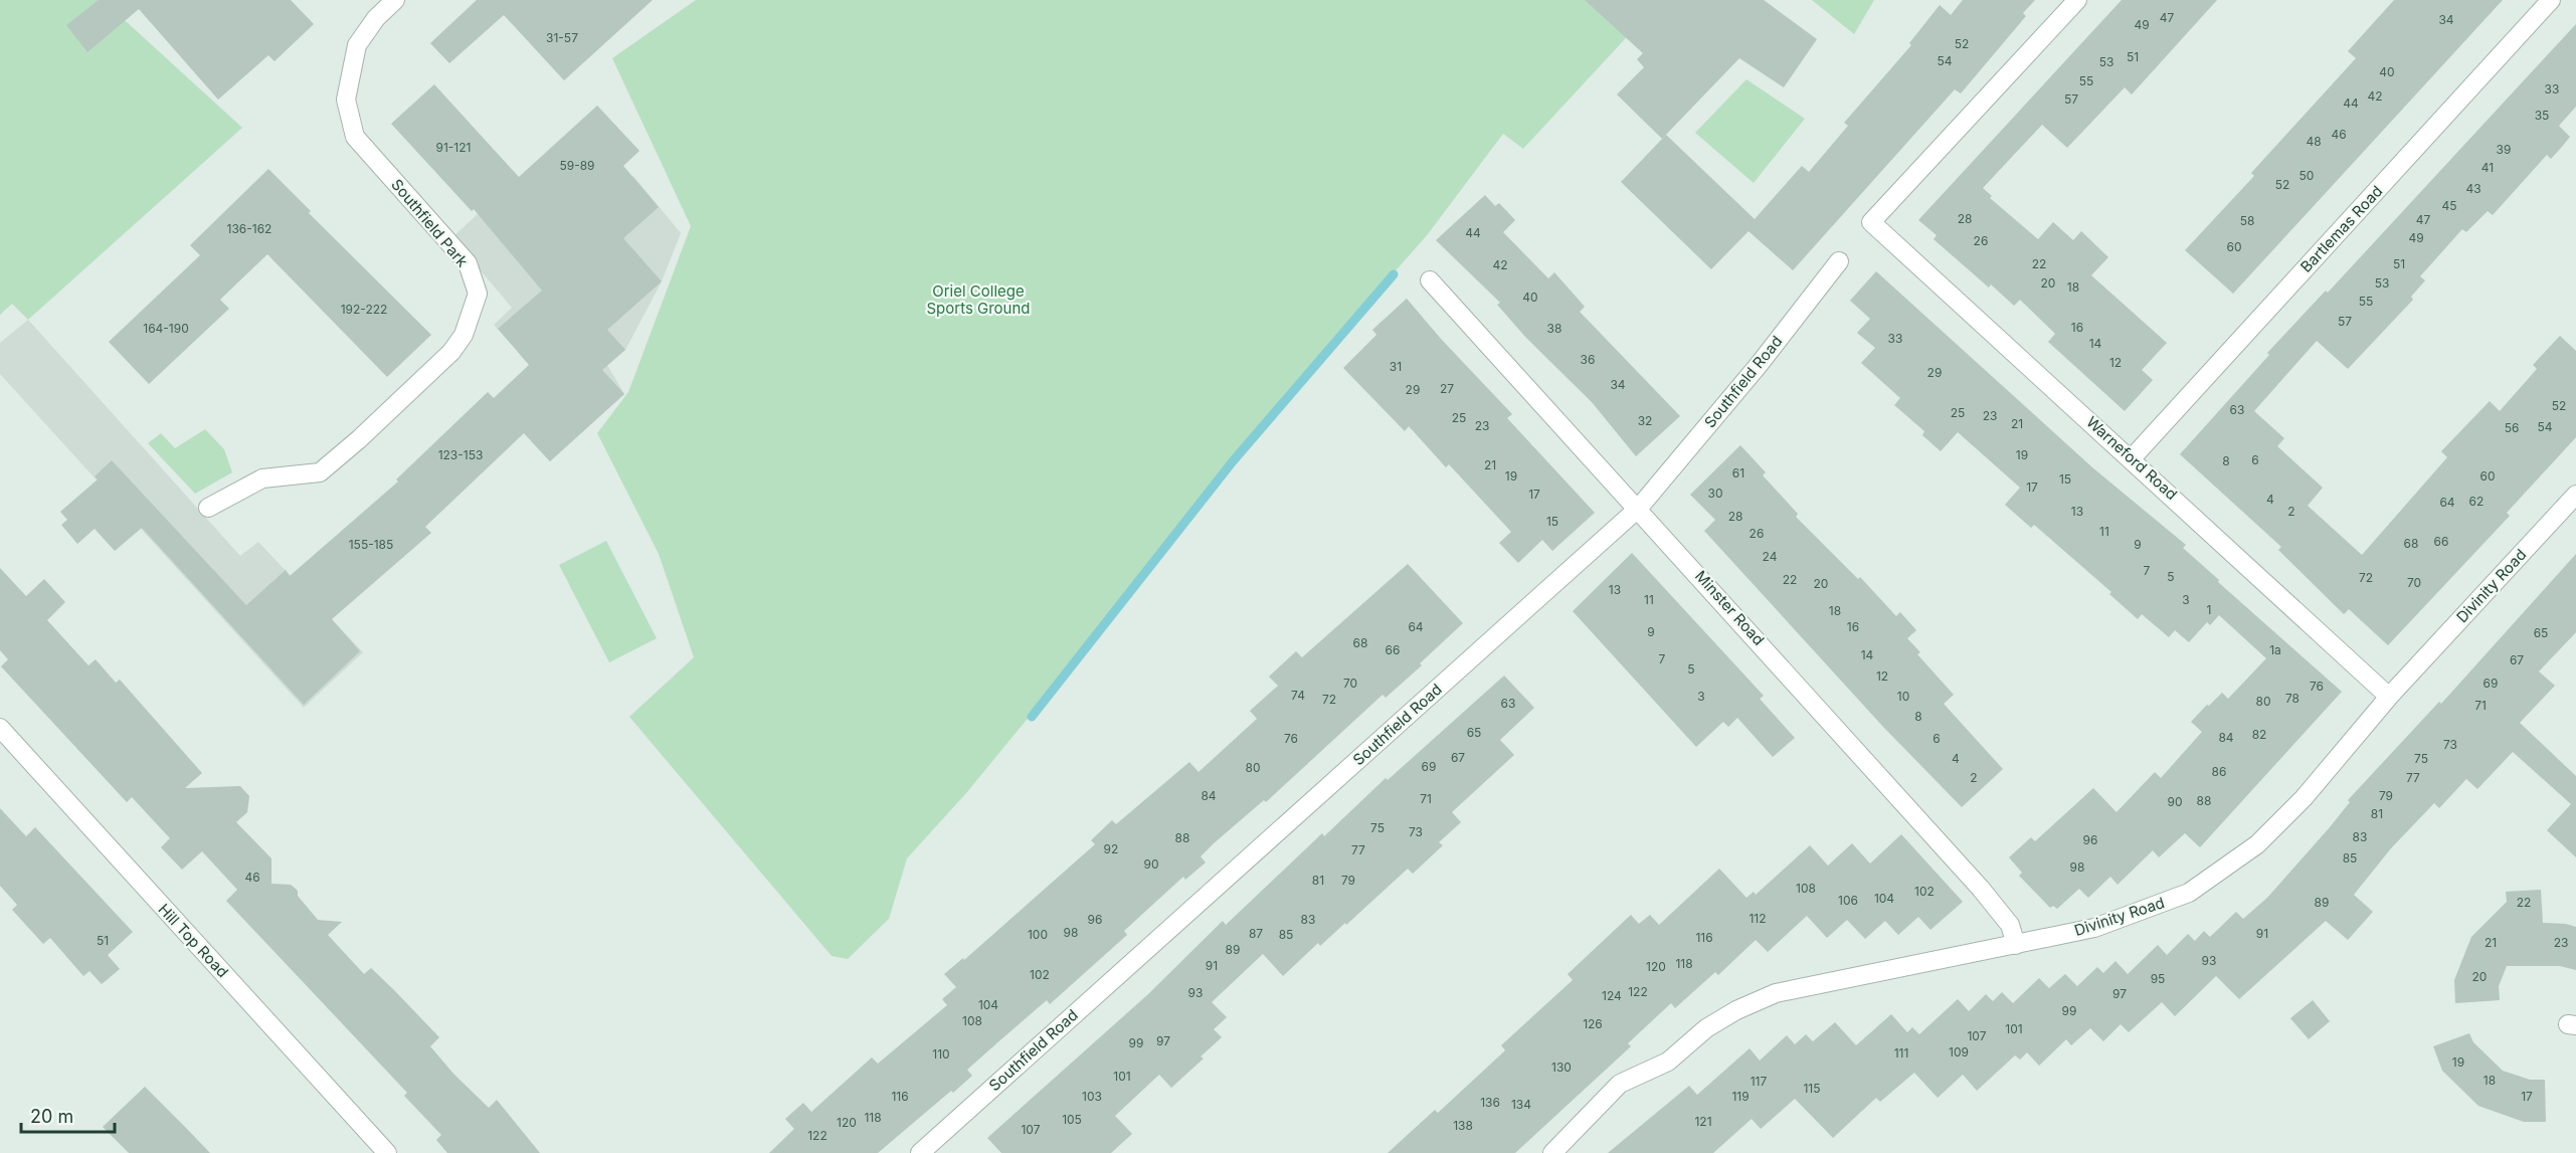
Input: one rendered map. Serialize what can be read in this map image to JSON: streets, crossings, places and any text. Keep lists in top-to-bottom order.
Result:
{
  "streets": {
    "street": [
      "Southfield Park",
      "Bartlemas Road",
      "Southfield Road",
      "Warneford Road",
      "Divinity Road",
      "Minster Road",
      "Hill Top Road"
    ]
  },
  "crossings": [
    ["Bartlemas Road", "Warneford Road"],
    ["Southfield Road", "Minster Road"],
    ["Warneford Road", "Divinity Road"],
    ["Divinity Road", "Minster Road"]
  ],
  "parks": ["Oriel College Sports Ground"],
  "house_numbers": [
    "47",
    "34",
    "49",
    "31-57",
    "52",
    "51",
    "54",
    "53",
    "40",
    "55",
    "33",
    "42",
    "57",
    "44",
    "35",
    "46",
    "48",
    "91-121",
    "39",
    "59-89",
    "41",
    "50",
    "52",
    "43",
    "45",
    "28",
    "47",
    "58",
    "136-162",
    "44",
    "49",
    "26",
    "60",
    "22",
    "51",
    "42",
    "20",
    "53",
    "18",
    "40",
    "55",
    "192-222",
    "57",
    "16",
    "164-190",
    "38",
    "33",
    "14",
    "36",
    "12",
    "31",
    "29",
    "34",
    "27",
    "29",
    "52",
    "63",
    "25",
    "23",
    "25",
    "32",
    "21",
    "23",
    "54",
    "56",
    "123-153",
    "19",
    "6",
    "8",
    "21",
    "61",
    "19",
    "60",
    "15",
    "17",
    "30",
    "17",
    "4",
    "62",
    "64",
    "13",
    "2",
    "28",
    "15",
    "11",
    "26",
    "66",
    "68",
    "155-185",
    "9",
    "24",
    "7",
    "5",
    "72",
    "22",
    "70",
    "20",
    "13",
    "11",
    "3",
    "1",
    "18",
    "64",
    "16",
    "9",
    "65",
    "68",
    "66",
    "1a",
    "14",
    "7",
    "67",
    "5",
    "12",
    "70",
    "69",
    "76",
    "74",
    "3",
    "10",
    "78",
    "72",
    "80",
    "63",
    "71",
    "8",
    "65",
    "82",
    "84",
    "76",
    "6",
    "73",
    "67",
    "4",
    "75",
    "69",
    "80",
    "86",
    "2",
    "77",
    "84",
    "79",
    "71",
    "88",
    "90",
    "81",
    "75",
    "73",
    "83",
    "88",
    "96",
    "92",
    "77",
    "85",
    "90",
    "98",
    "46",
    "81",
    "79",
    "108",
    "102",
    "104",
    "106",
    "89",
    "22",
    "112",
    "96",
    "83",
    "98",
    "87",
    "91",
    "100",
    "85",
    "116",
    "51",
    "21",
    "23",
    "89",
    "93",
    "118",
    "91",
    "120",
    "102",
    "20",
    "95",
    "122",
    "93",
    "97",
    "124",
    "104",
    "99",
    "108",
    "126",
    "101",
    "107",
    "97",
    "99",
    "109",
    "111",
    "110",
    "19",
    "130",
    "101",
    "18",
    "117",
    "115",
    "116",
    "103",
    "119",
    "17",
    "136",
    "134",
    "118",
    "105",
    "121",
    "120",
    "138",
    "107",
    "122"
  ],
  "scale_bar": "20 m"
}
